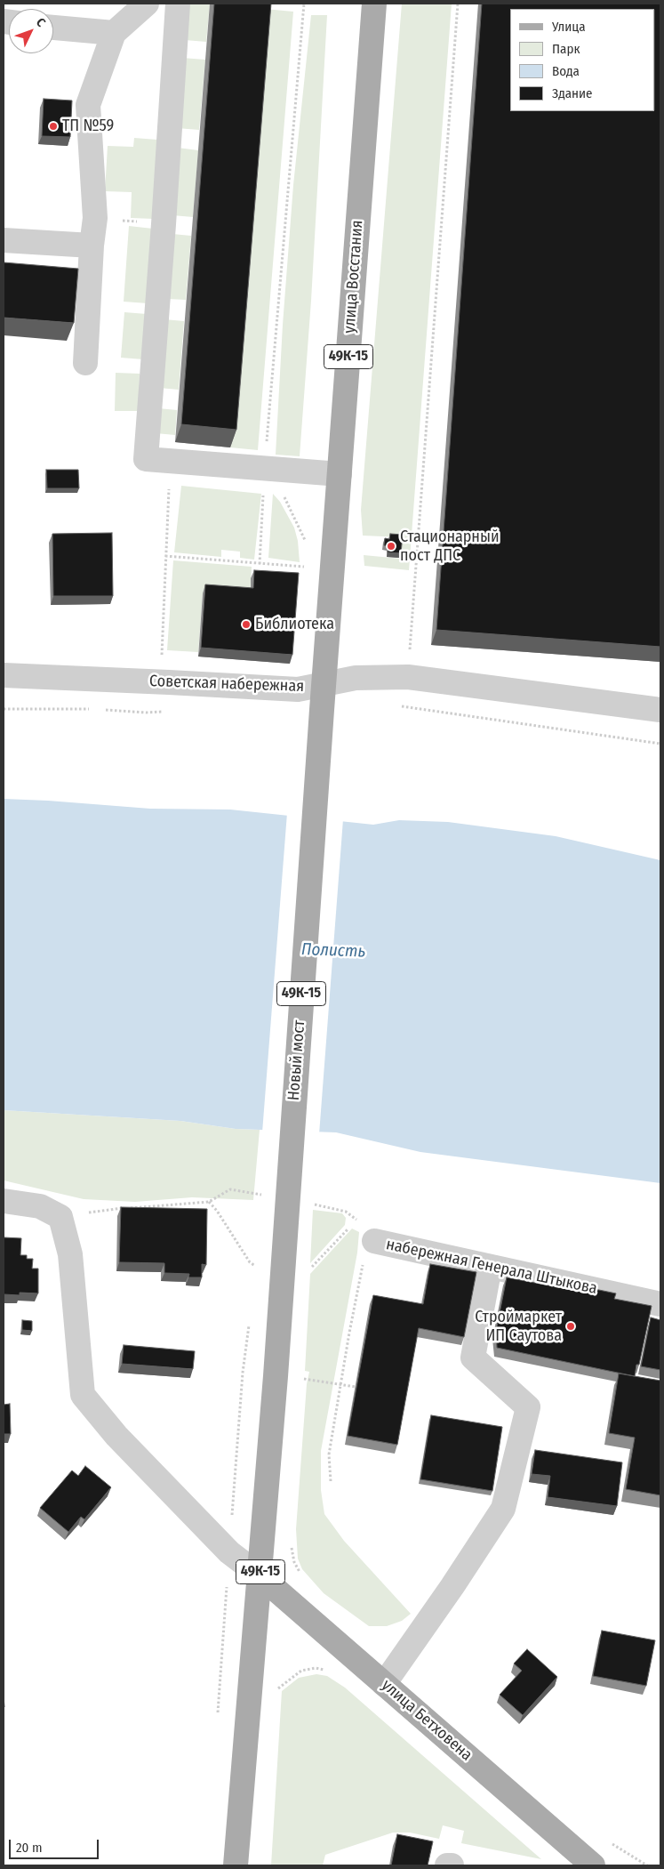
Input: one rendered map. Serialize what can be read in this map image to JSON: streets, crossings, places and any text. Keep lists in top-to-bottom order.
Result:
{
  "streets": {
    "main road": [
      "улица Восстания",
      "49К-15",
      "Новый мост",
      "улица Бетховена"
    ],
    "street": ["Советская набережная", "набережная Генерала Штыкова"]
  },
  "crossings": [
    ["улица Восстания", "Советская набережная"],
    ["улица Восстания", "Новый мост"],
    ["49К-15", "Новый мост"],
    ["49К-15", "улица Бетховена"],
    ["Новый мост", "улица Бетховена"]
  ],
  "water": ["Полисть"],
  "places": [
    "ТП №59",
    "Стационарный пост ДПС",
    "Библиотека",
    "Строймаркет ИП Саутова"
  ],
  "legend": [
    "Улица",
    "Парк",
    "Вода",
    "Здание"
  ],
  "scale_bar": "20 m",
  "north": "top right"
}
